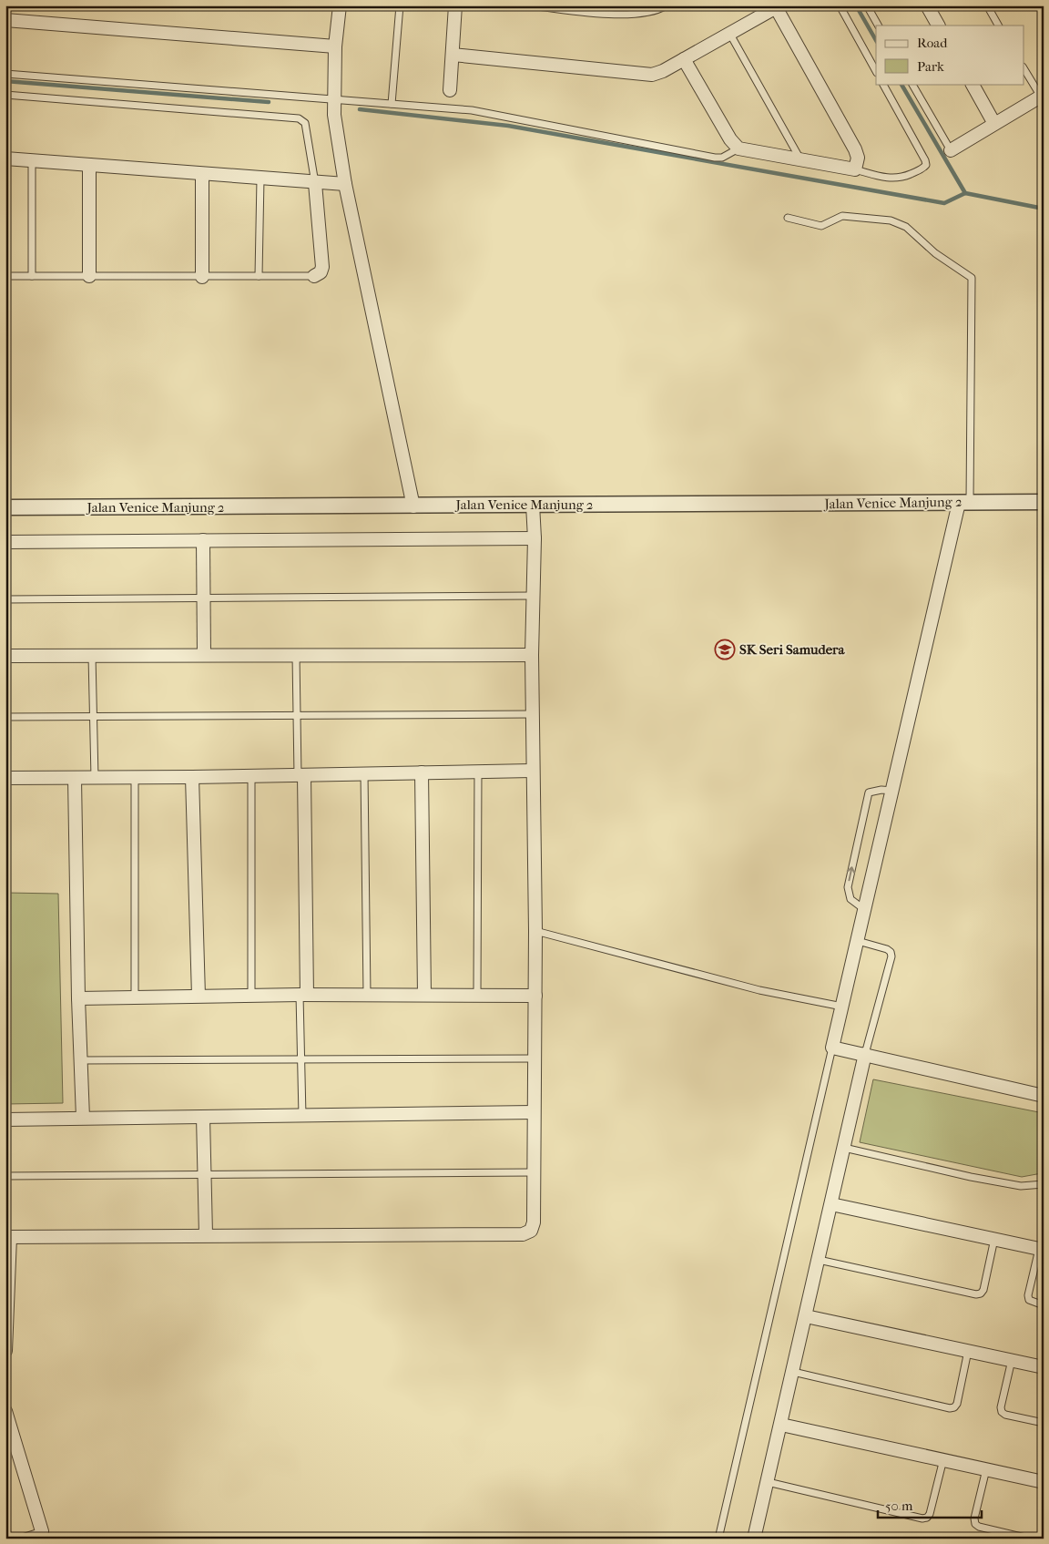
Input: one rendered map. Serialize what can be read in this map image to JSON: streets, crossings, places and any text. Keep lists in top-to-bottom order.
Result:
{
  "streets": {
    "street": ["Jalan Venice Manjung 2"]
  },
  "places": {
    "school or university": ["SK Seri Samudera"]
  },
  "legend": ["Road", "Park"],
  "scale_bar": "50 m"
}
